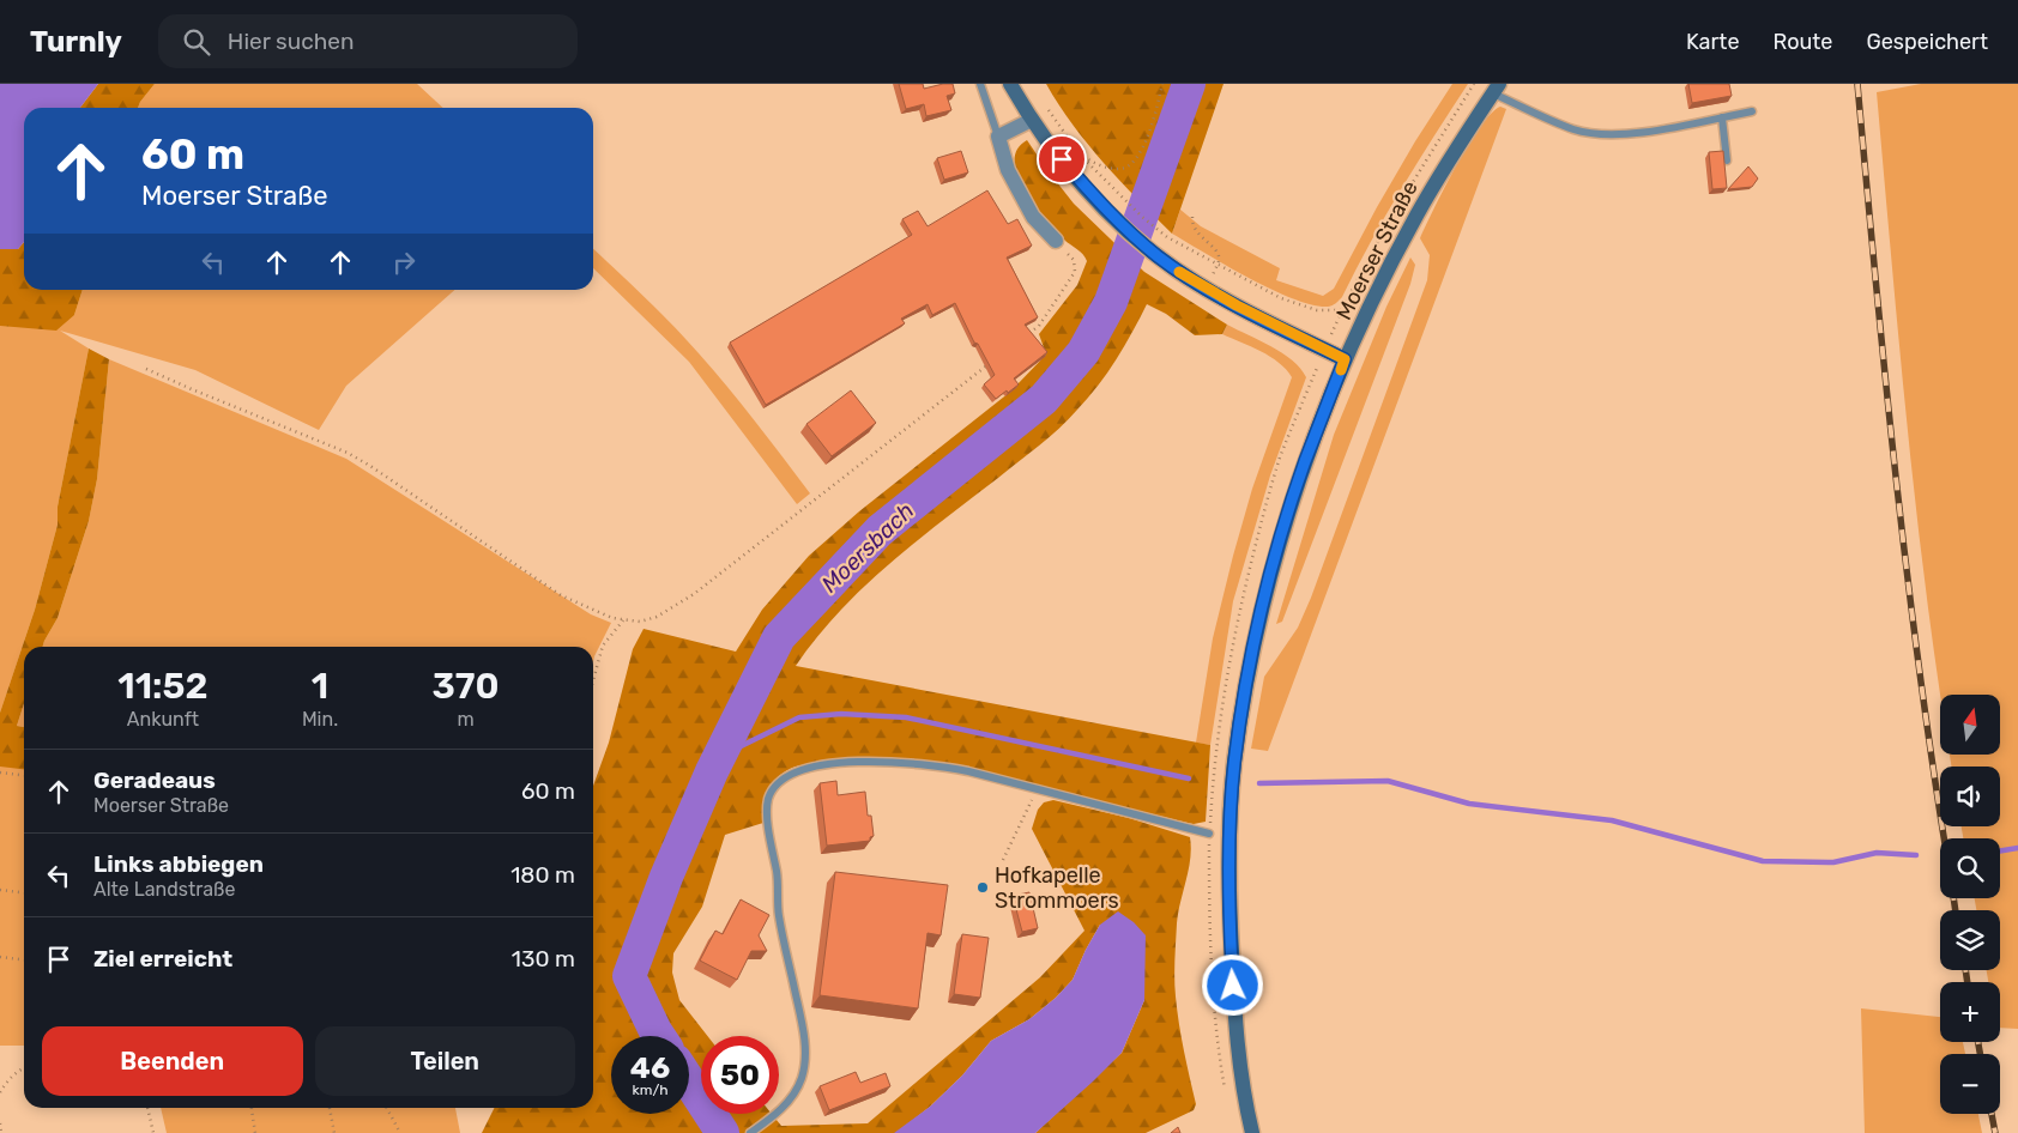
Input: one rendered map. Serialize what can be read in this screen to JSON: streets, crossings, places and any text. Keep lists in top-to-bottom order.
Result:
{
  "streets": {
    "main road": ["Moerser Straße"]
  },
  "water": ["Moersbach"],
  "places": ["Hofkapelle Strommoers"],
  "north": "top",
  "page": {
    "header": "Turnly",
    "search": "Hier suchen",
    "nav": ["Karte", "Route", "Gespeichert"],
    "turn": ["60 m", "Moerser Straße"],
    "eta": [
      "11:52",
      "Ankunft",
      "1",
      "Min.",
      "370",
      "m"
    ],
    "map_buttons": ["+", "−"],
    "list": [
      {
        "name": "Geradeaus",
        "note": "Moerser Straße",
        "value": "60 m"
      },
      {
        "name": "Links abbiegen",
        "note": "Alte Landstraße",
        "value": "180 m"
      },
      {
        "name": "Ziel erreicht",
        "value": "130 m"
      }
    ],
    "buttons": ["Beenden", "Teilen"],
    "speed": "46 km/h",
    "limit": "50"
  }
}
